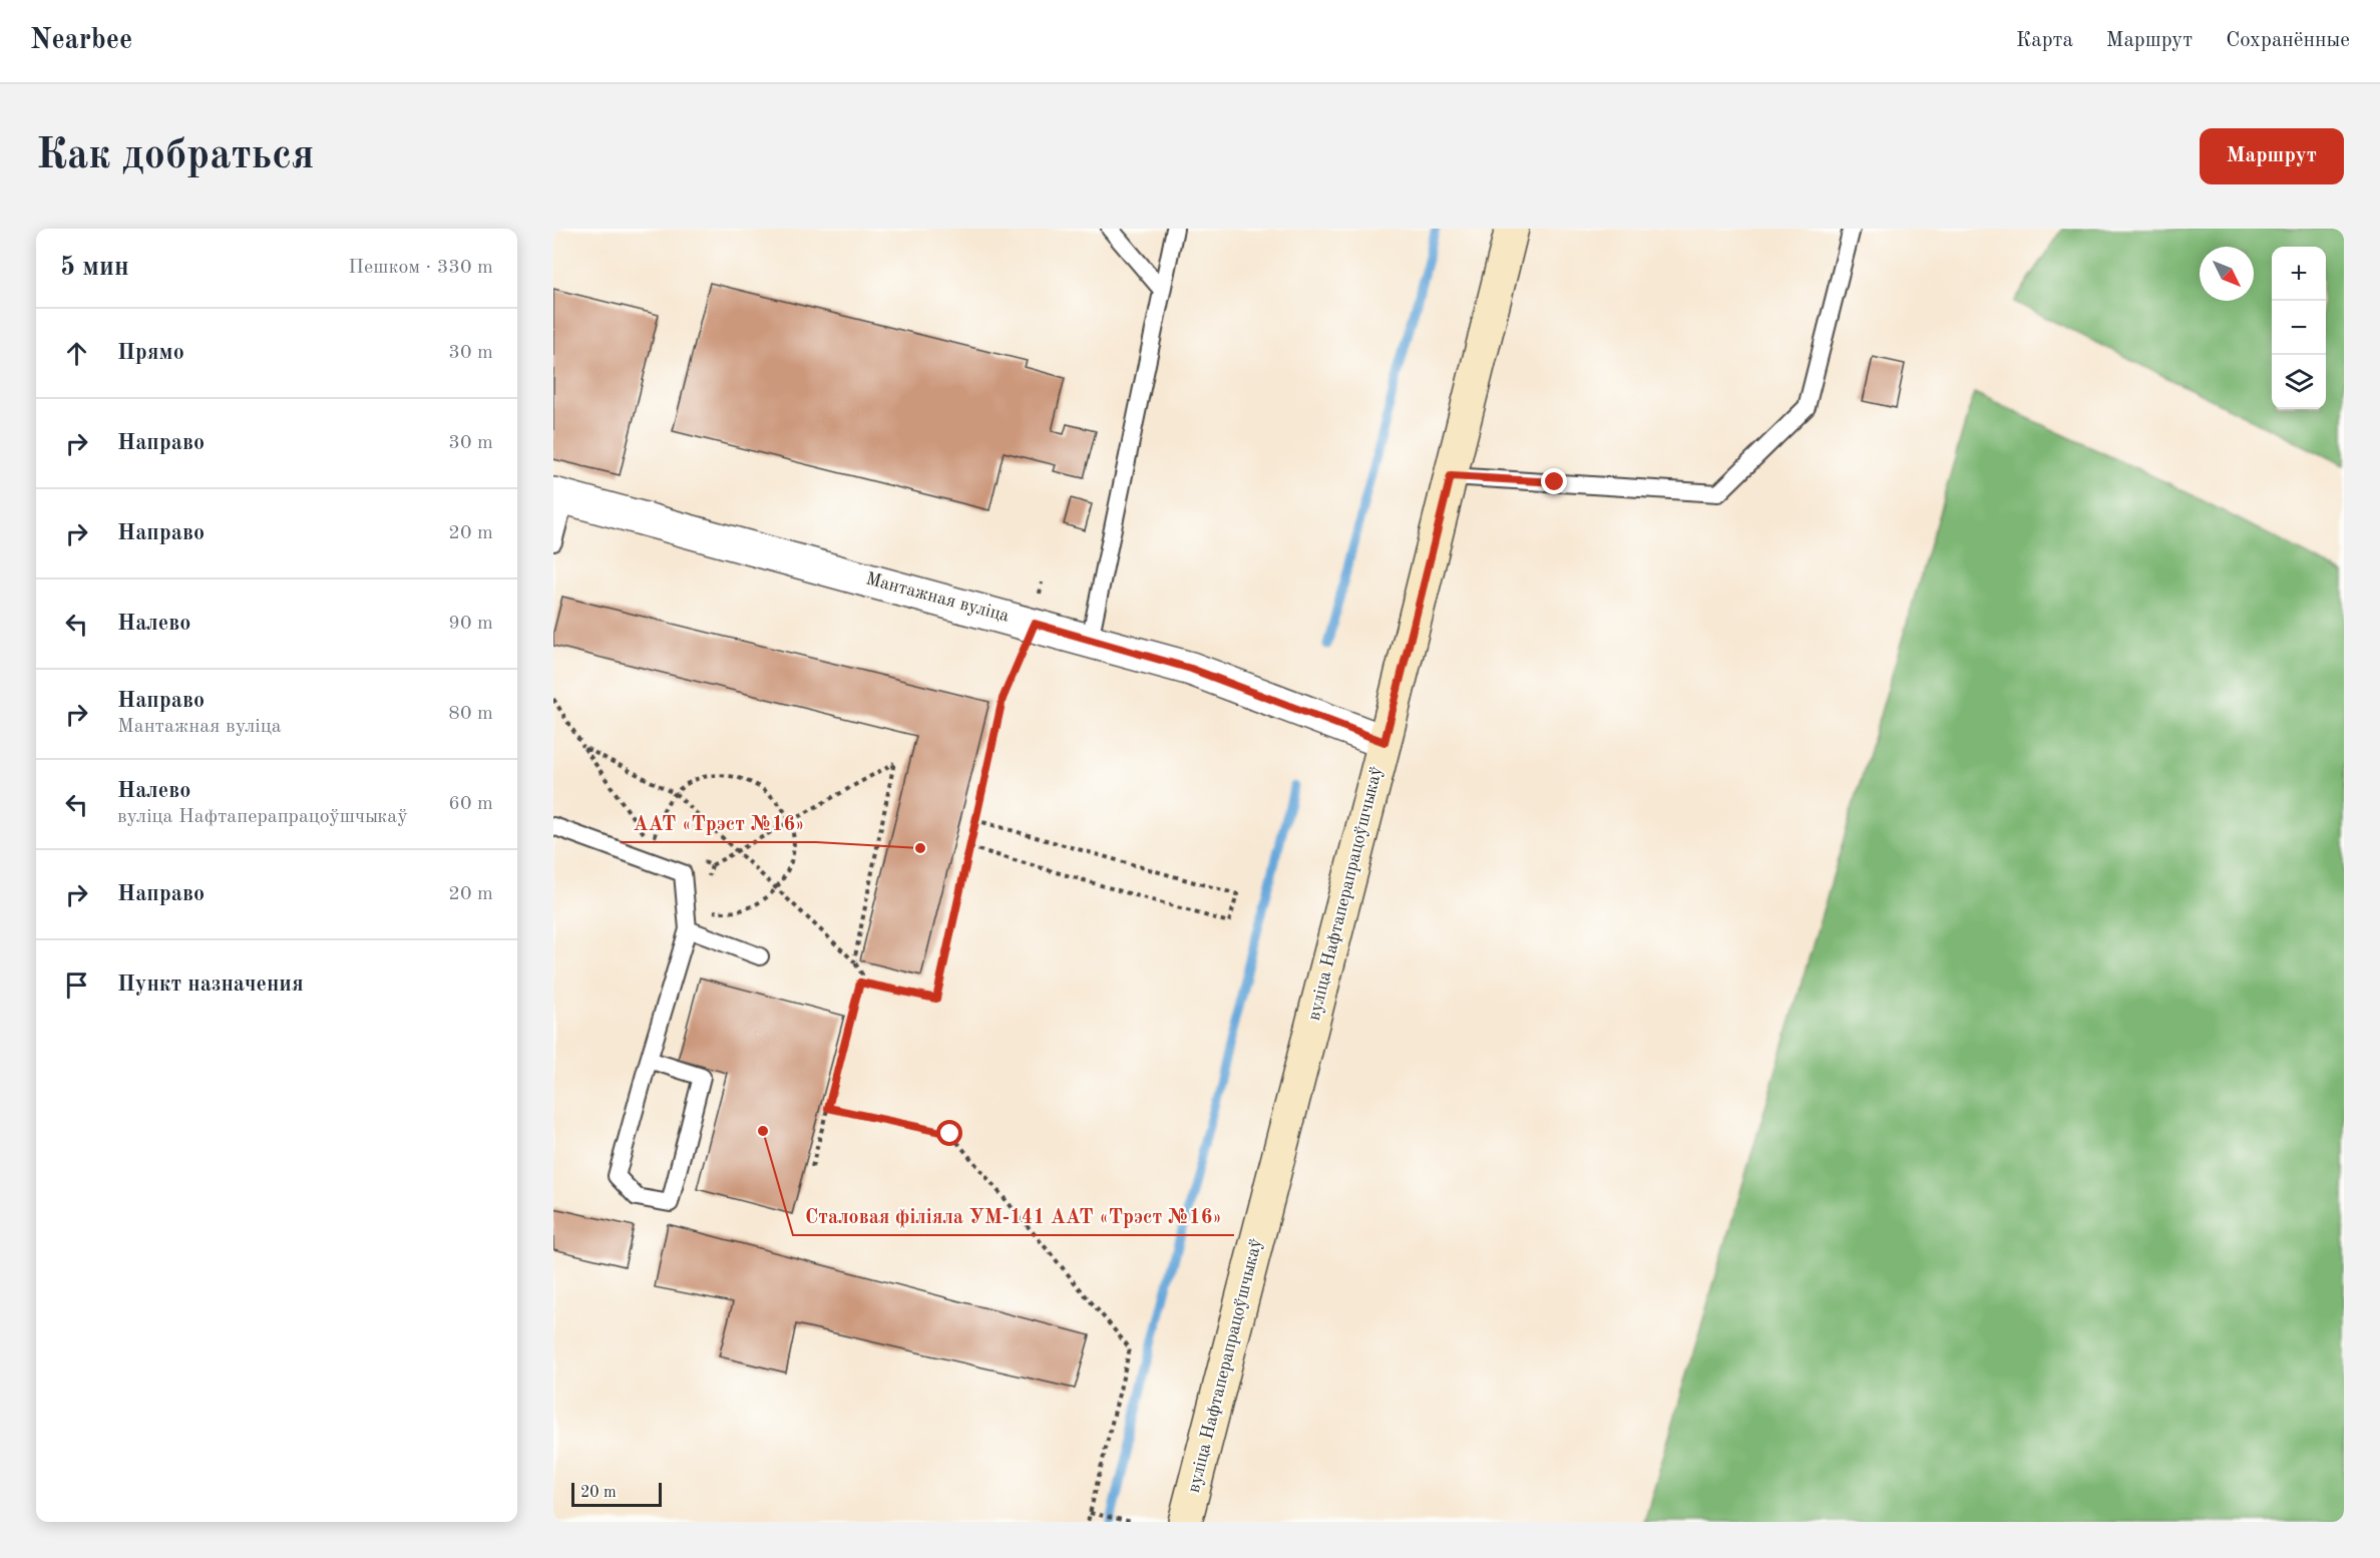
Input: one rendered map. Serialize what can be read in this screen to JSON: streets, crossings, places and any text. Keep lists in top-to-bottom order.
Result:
{
  "streets": {
    "main road": ["вуліца Нафтаперапрацоўшчыкаў"],
    "street": ["Мантажная вуліца"]
  },
  "crossings": [
    ["Мантажная вуліца", "вуліца Нафтаперапрацоўшчыкаў"]
  ],
  "places": ["ААТ «Трэст №16»", "Сталовая філіяла УМ-141 ААТ «Трэст №16»"],
  "scale_bar": "20 m",
  "north": "bottom right",
  "page": {
    "header": "Nearbee",
    "nav": ["Карта", "Маршрут", "Сохранённые"],
    "buttons": "Маршрут",
    "title": "Как добраться",
    "heading": ["5 мин", "Пешком · 330 m"],
    "map_buttons": ["+", "−"],
    "list": [
      ["Прямо", "30 m"],
      ["Направо", "30 m"],
      ["Направо", "20 m"],
      ["Налево", "90 m"],
      ["Направо", "Мантажная вуліца", "80 m"],
      ["Налево", "вуліца Нафтаперапрацоўшчыкаў", "60 m"],
      ["Направо", "20 m"],
      "Пункт назначения"
    ],
    "scale": "20 m"
  }
}
